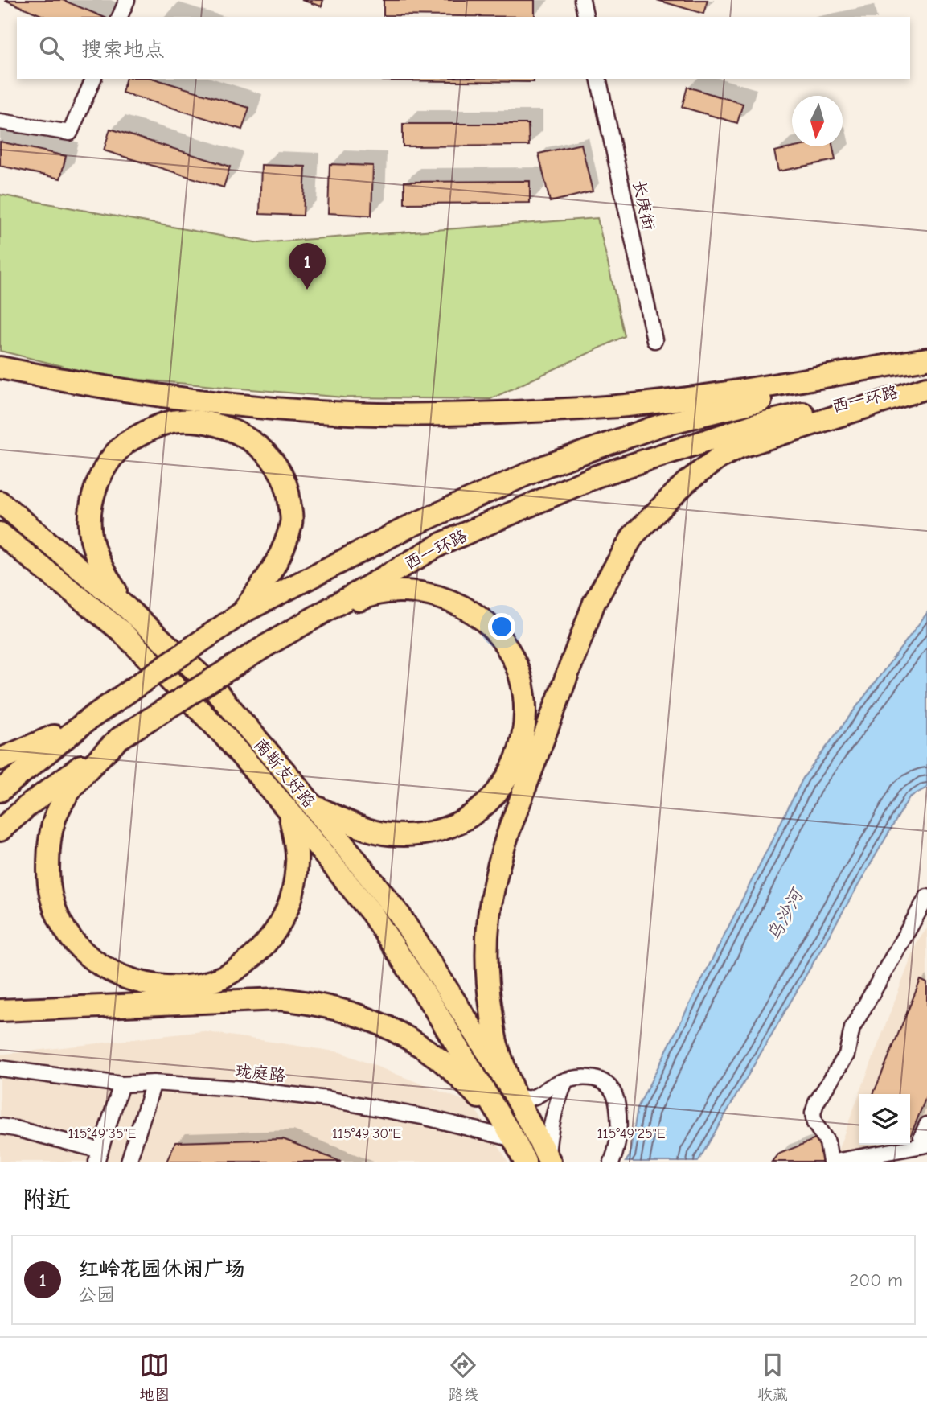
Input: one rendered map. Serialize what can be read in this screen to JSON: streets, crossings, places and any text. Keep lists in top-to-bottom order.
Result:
{
  "streets": {
    "highway": ["西一环路", "南斯友好路"],
    "street": ["长庚街", "珑庭路"]
  },
  "water": ["乌沙河"],
  "north": "bottom",
  "page": {
    "search": "搜索地点",
    "pins": "1",
    "heading": "附近",
    "list": [
      {
        "mark": "1",
        "name": "红岭花园休闲广场",
        "note": "公园",
        "value": "200 m"
      }
    ],
    "nav": ["地图", "路线", "收藏"]
  },
  "coordinates": ["115°49'35\"E", "115°49'30\"E", "115°49'25\"E"]
}
